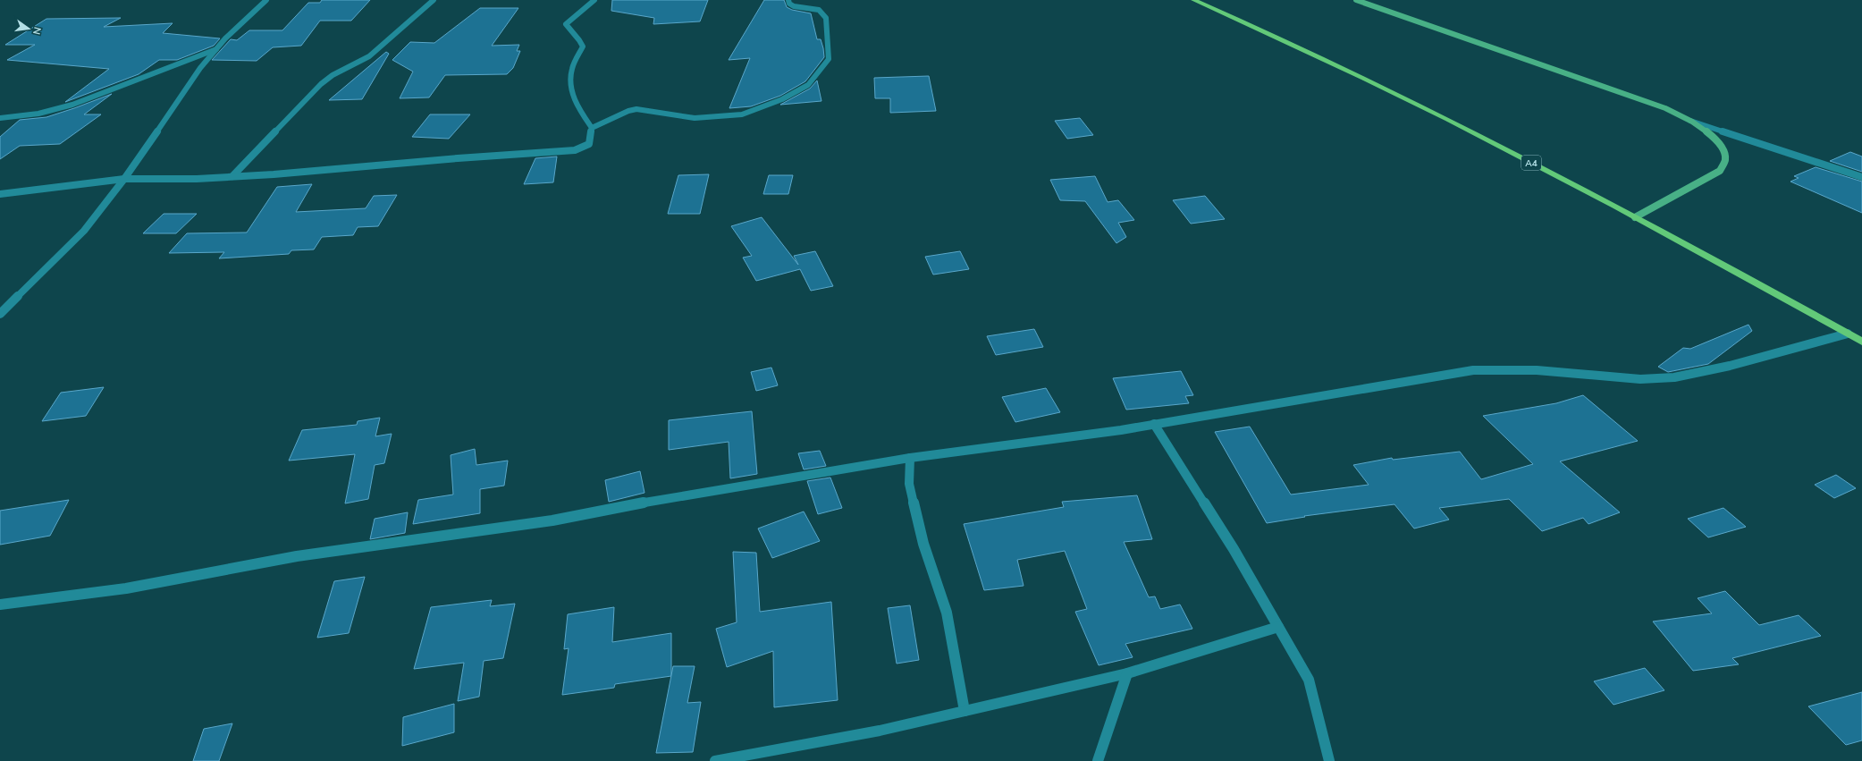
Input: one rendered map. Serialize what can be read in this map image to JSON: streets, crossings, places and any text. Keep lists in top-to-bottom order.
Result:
{
  "streets": {
    "highway": ["A4"]
  },
  "north": "right"
}
